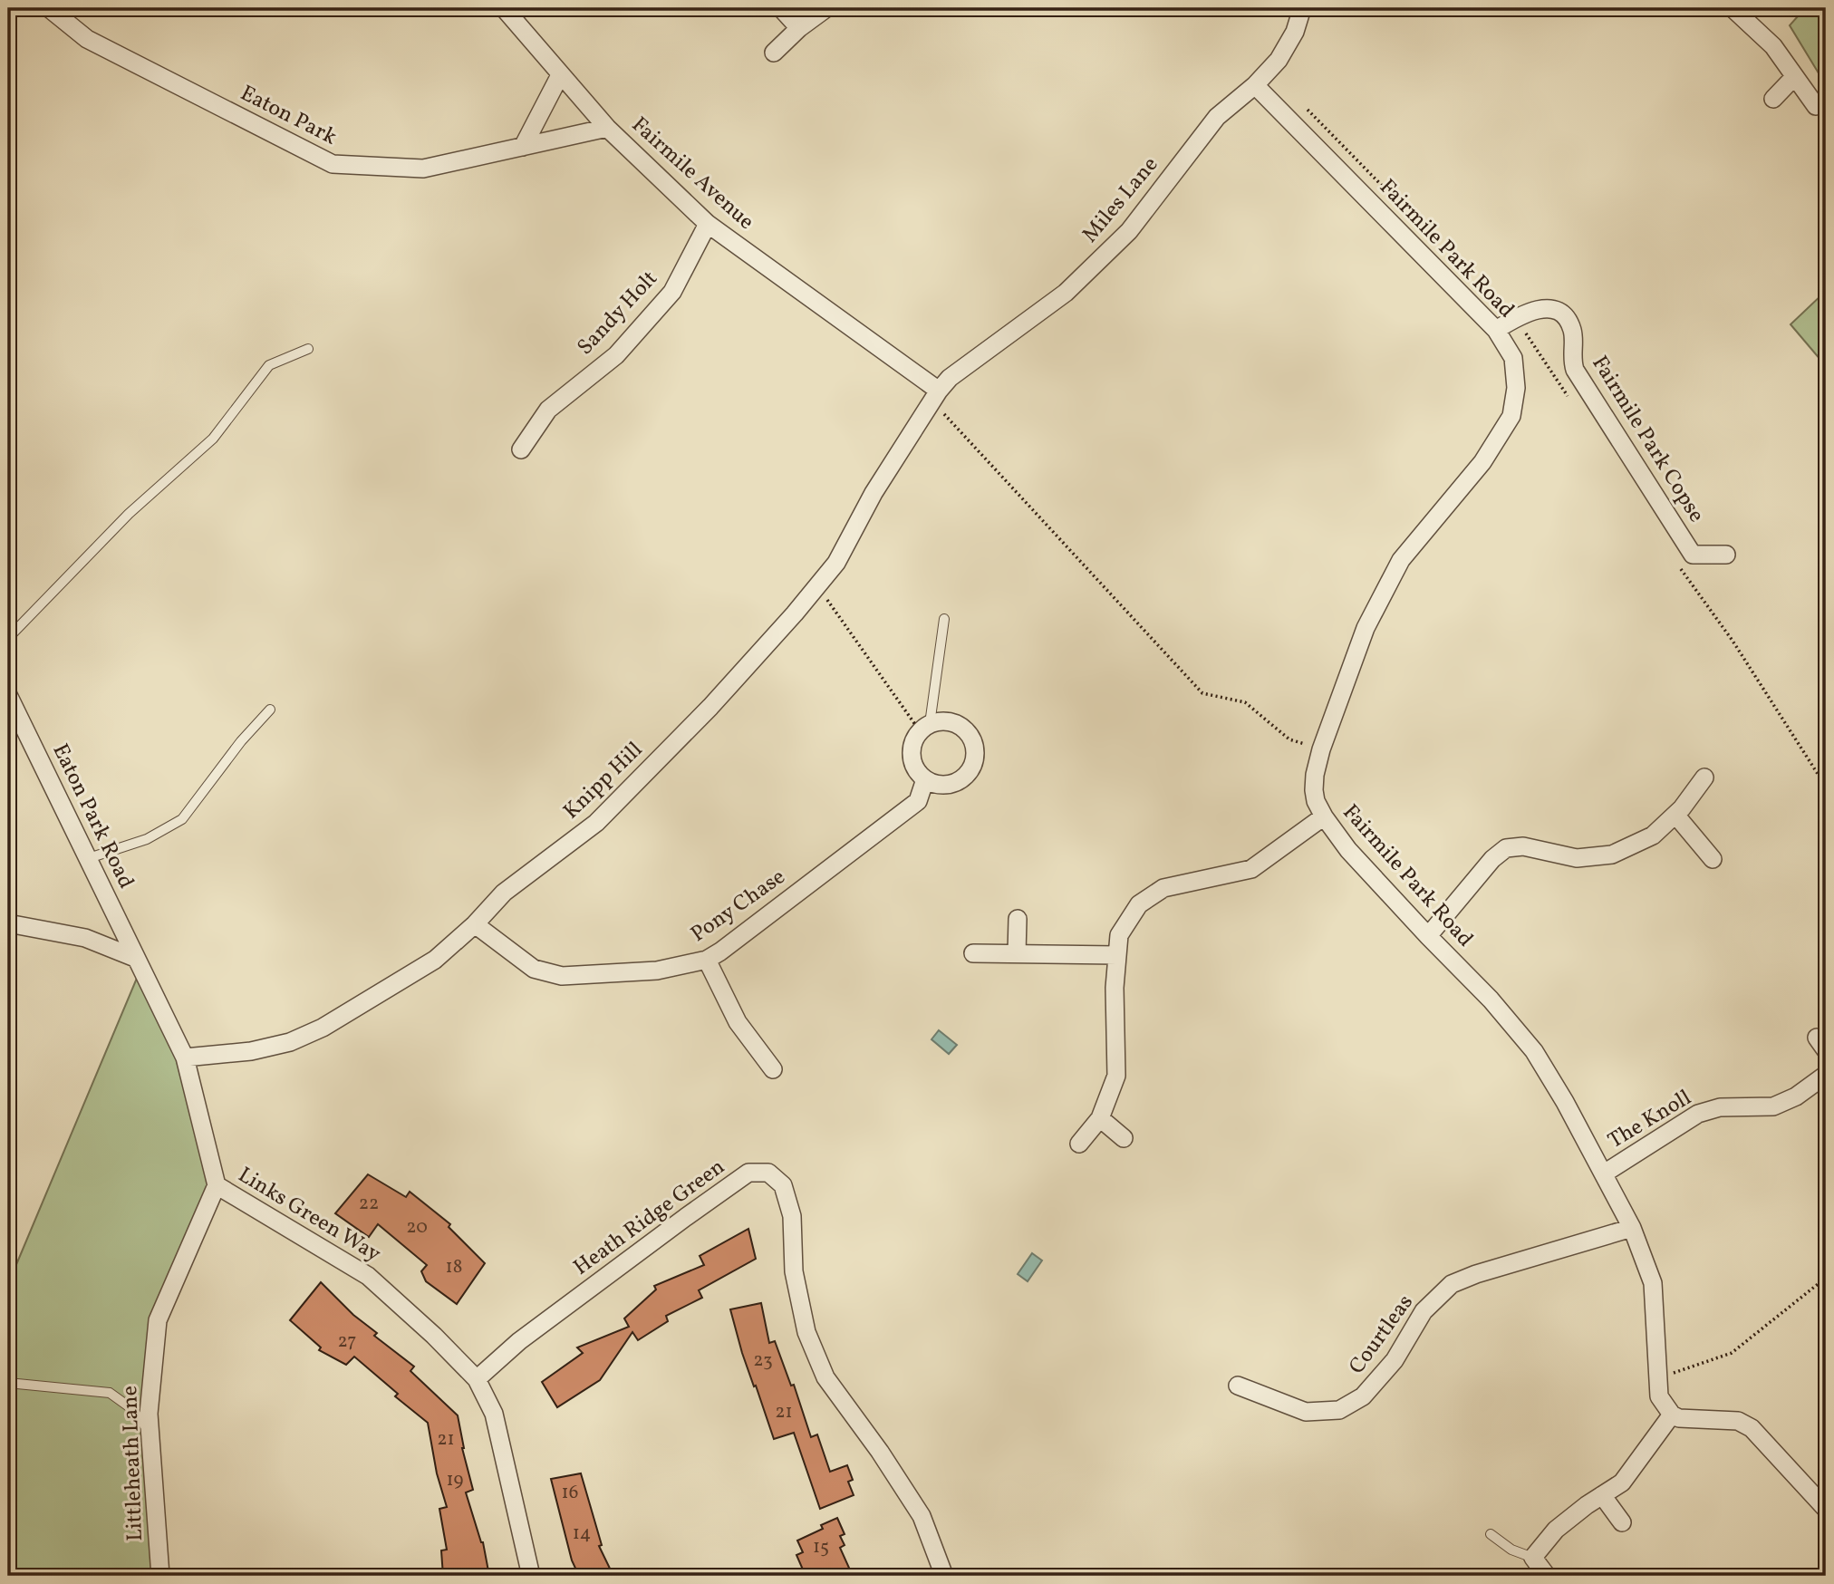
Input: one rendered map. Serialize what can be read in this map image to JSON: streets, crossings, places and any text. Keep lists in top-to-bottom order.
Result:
{
  "streets": {
    "street": [
      "Eaton Park",
      "Fairmile Avenue",
      "Miles Lane",
      "Fairmile Park Road",
      "Sandy Holt",
      "Fairmile Park Copse",
      "Knipp Hill",
      "Eaton Park Road",
      "Pony Chase",
      "The Knoll",
      "Links Green Way",
      "Heath Ridge Green",
      "Courtleas",
      "Littleheath Lane"
    ]
  },
  "crossings": [
    ["Eaton Park", "Fairmile Avenue"],
    ["Fairmile Avenue", "Miles Lane"],
    ["Fairmile Avenue", "Sandy Holt"],
    ["Fairmile Avenue", "Knipp Hill"],
    ["Miles Lane", "Fairmile Park Road"],
    ["Miles Lane", "Knipp Hill"],
    ["Fairmile Park Road", "Fairmile Park Copse"],
    ["Fairmile Park Road", "The Knoll"],
    ["Fairmile Park Road", "Courtleas"],
    ["Knipp Hill", "Pony Chase"],
    ["Links Green Way", "Heath Ridge Green"],
    ["Links Green Way", "Littleheath Lane"]
  ],
  "house_numbers": [
    "22",
    "20",
    "18",
    "27",
    "23",
    "21",
    "21",
    "19",
    "16",
    "14",
    "15"
  ]
}
